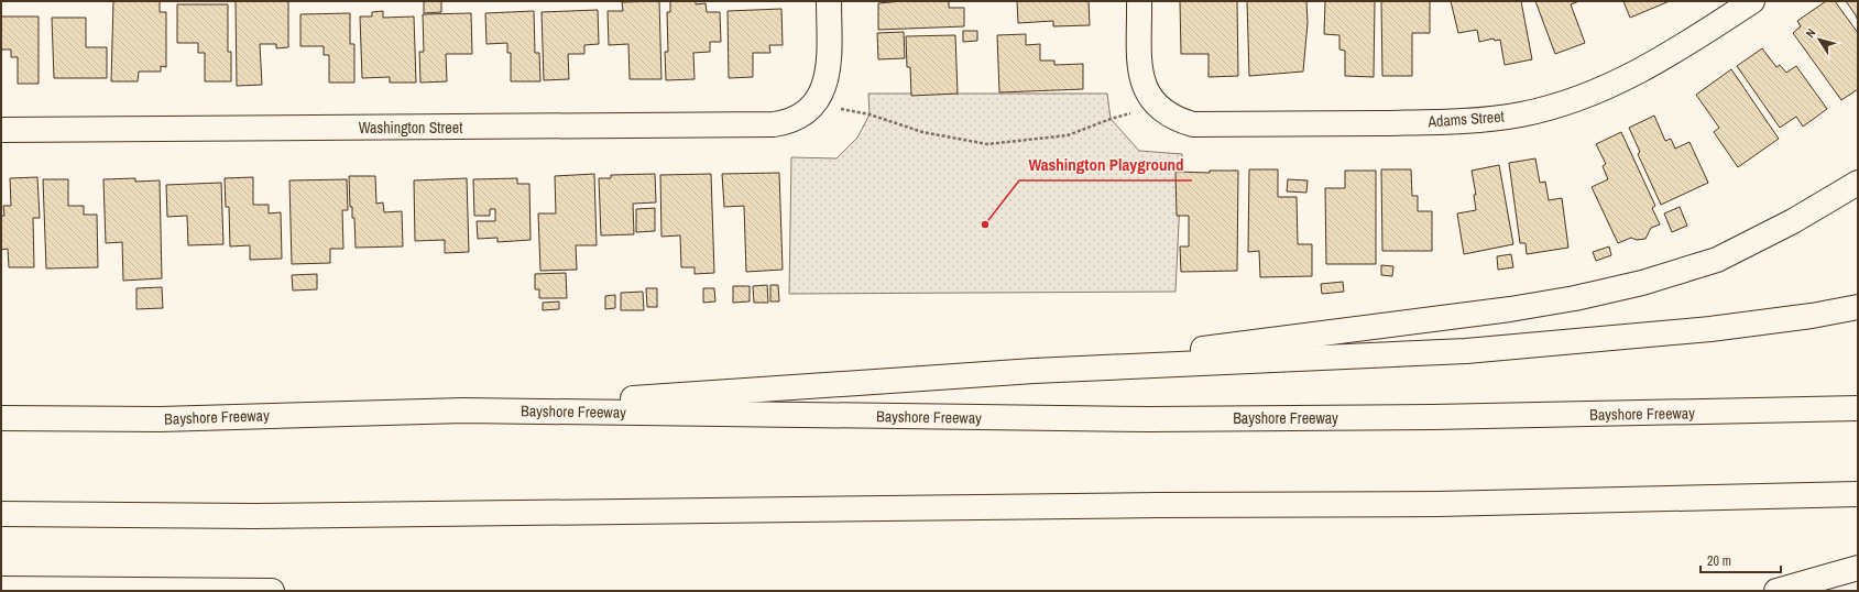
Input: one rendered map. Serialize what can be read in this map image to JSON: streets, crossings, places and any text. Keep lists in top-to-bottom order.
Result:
{
  "streets": {
    "main road": ["Adams Street", "Washington Street", "Bayshore Freeway"]
  },
  "places": ["Washington Playground"],
  "scale_bar": "20 m",
  "north": "top left"
}
